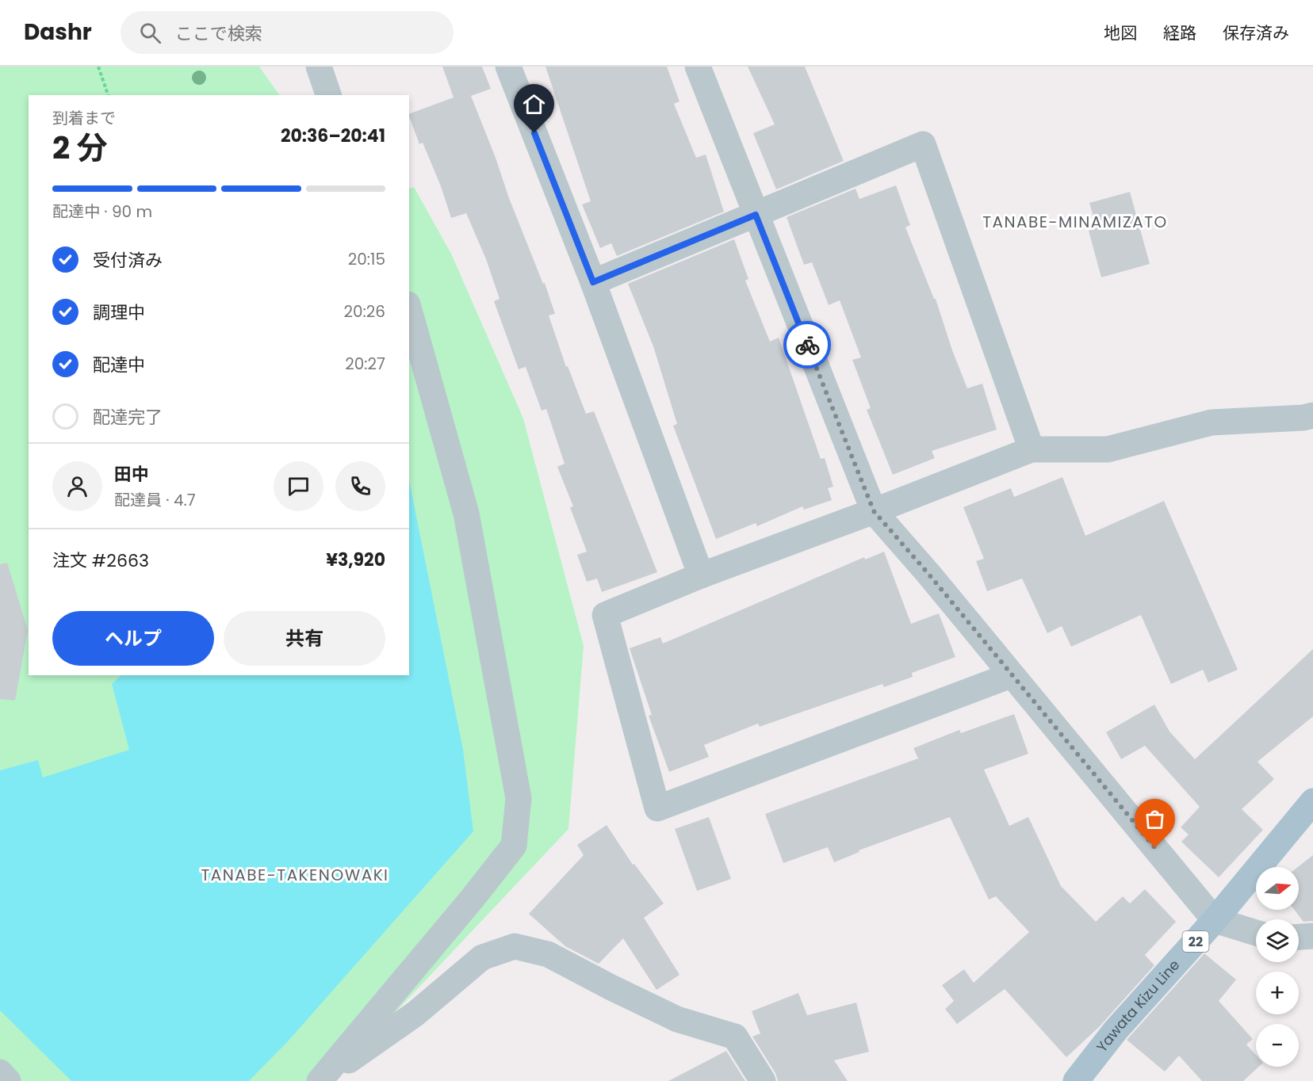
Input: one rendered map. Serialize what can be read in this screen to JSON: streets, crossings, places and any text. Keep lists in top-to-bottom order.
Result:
{
  "streets": {
    "main road": ["22", "Yawata Kizu Line"]
  },
  "districts": ["TANABE-MINAMIZATO", "TANABE-TAKENOWAKI"],
  "north": "right",
  "page": {
    "header": "Dashr",
    "search": "ここで検索",
    "nav": ["地図", "経路", "保存済み"],
    "heading": ["2 分", "到着まで", "20:36–20:41"],
    "panel": [
      "田中",
      "配達員 · 4.7",
      "注文 #2663",
      "¥3,920"
    ],
    "bar": "配達中 · 90 m",
    "list": [
      ["受付済み", "20:15"],
      ["調理中", "20:26"],
      ["配達中", "20:27"],
      "配達完了"
    ],
    "buttons": ["ヘルプ", "共有"],
    "map_buttons": ["+", "−"]
  }
}
